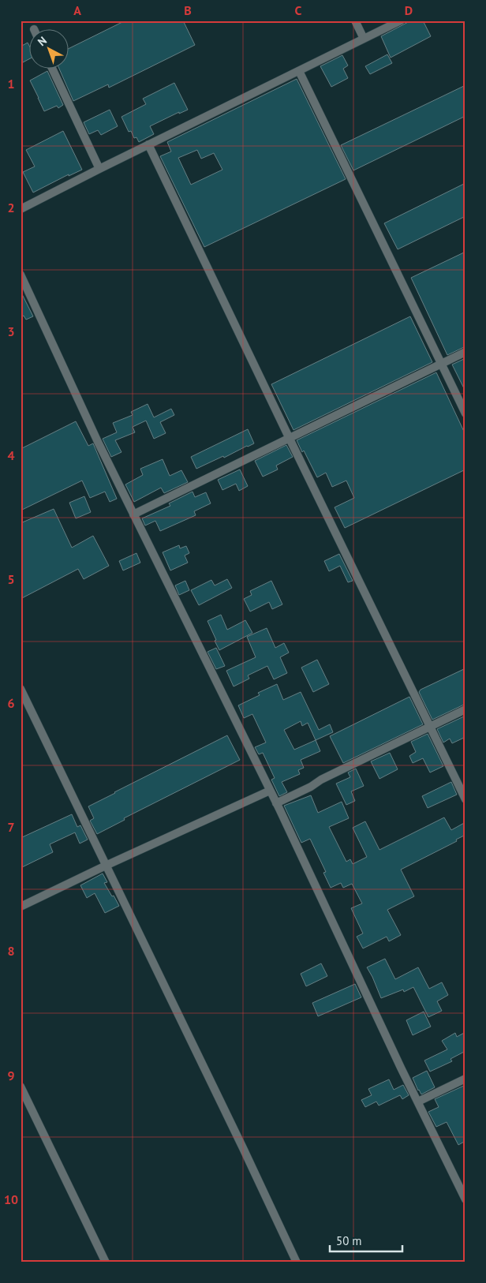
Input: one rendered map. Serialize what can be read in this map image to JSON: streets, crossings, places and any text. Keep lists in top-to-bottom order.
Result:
{
  "scale_bar": "50 m",
  "north": "top left",
  "grid": {
    "columns": [
      "A",
      "B",
      "C",
      "D"
    ],
    "rows": [
      "1",
      "2",
      "3",
      "4",
      "5",
      "6",
      "7",
      "8",
      "9",
      "10"
    ]
  }
}
